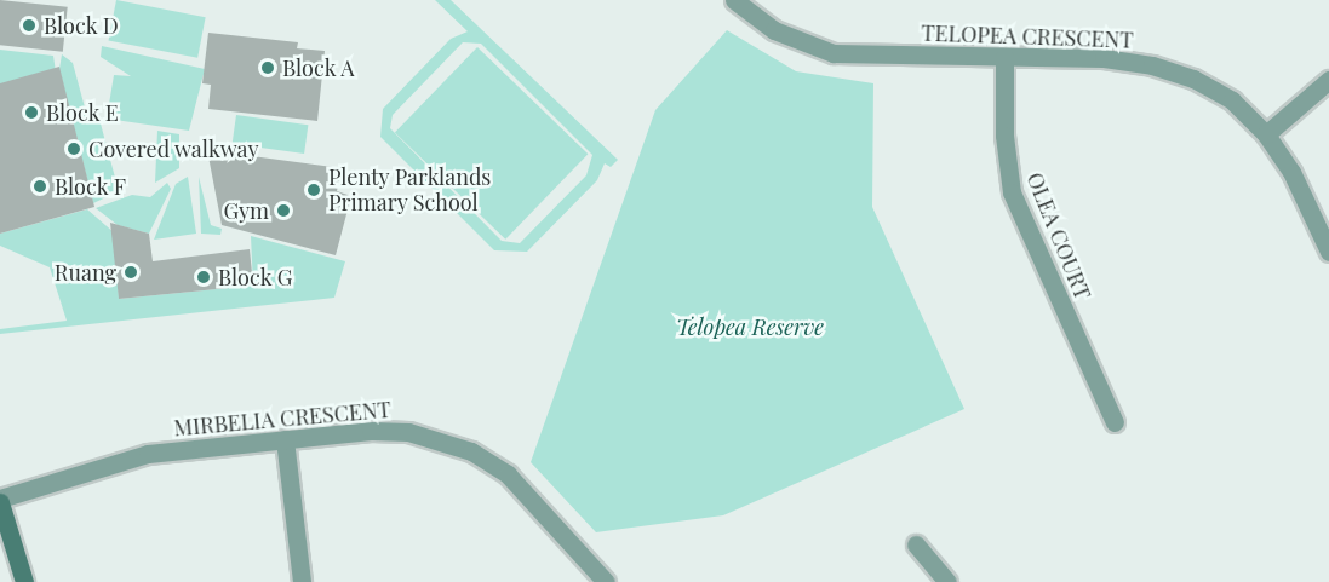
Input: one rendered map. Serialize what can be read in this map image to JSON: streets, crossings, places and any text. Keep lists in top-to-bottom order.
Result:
{
  "streets": {
    "street": ["TELOPEA CRESCENT", "OLEA COURT", "MIRBELIA CRESCENT"]
  },
  "crossings": [
    ["TELOPEA CRESCENT", "OLEA COURT"]
  ],
  "parks": ["Telopea Reserve"],
  "places": [
    "Block D",
    "Block A",
    "Block E",
    "Covered walkway",
    "Block F",
    "Plenty Parklands Primary School",
    "Gym",
    "Ruang",
    "Block G"
  ]
}
